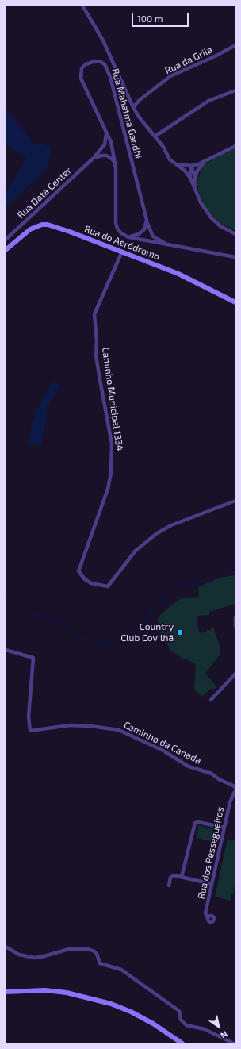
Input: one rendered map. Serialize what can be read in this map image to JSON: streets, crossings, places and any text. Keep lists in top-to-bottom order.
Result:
{
  "streets": {
    "main road": ["Rua do Aeródromo"],
    "street": [
      "Rua da Grila",
      "Rua Mahatma Gandhi",
      "Rua Data Center",
      "Caminho Municipal 1334",
      "Caminho da Canada",
      "Rua dos Pessegueiros"
    ]
  },
  "crossings": [
    ["Rua Mahatma Gandhi", "Rua Data Center"],
    ["Rua do Aeródromo", "Caminho Municipal 1334"],
    ["Caminho da Canada", "Rua dos Pessegueiros"]
  ],
  "places": ["Country Club Covilhã"],
  "scale_bar": "100 m",
  "north": "bottom right"
}
